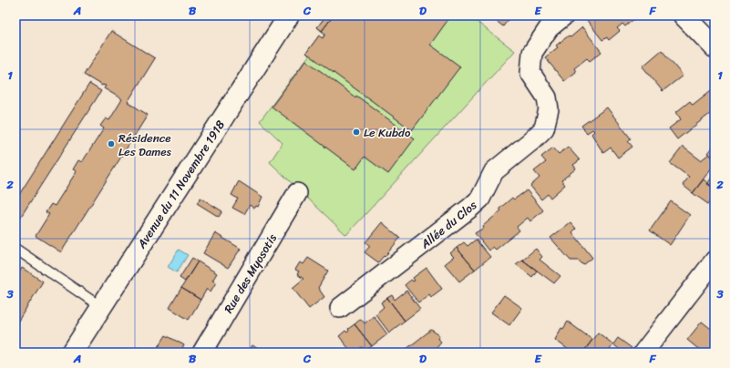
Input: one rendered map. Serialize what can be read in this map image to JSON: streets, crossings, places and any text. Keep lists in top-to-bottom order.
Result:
{
  "streets": {
    "street": ["Avenue du 11 Novembre 1918", "Allée du Clos", "Rue des Myosotis"]
  },
  "places": ["Le Kubdo", "Résidence Les Dames"],
  "grid": {
    "columns": [
      "A",
      "B",
      "C",
      "D",
      "E",
      "F"
    ],
    "rows": ["1", "2", "3"]
  }
}
